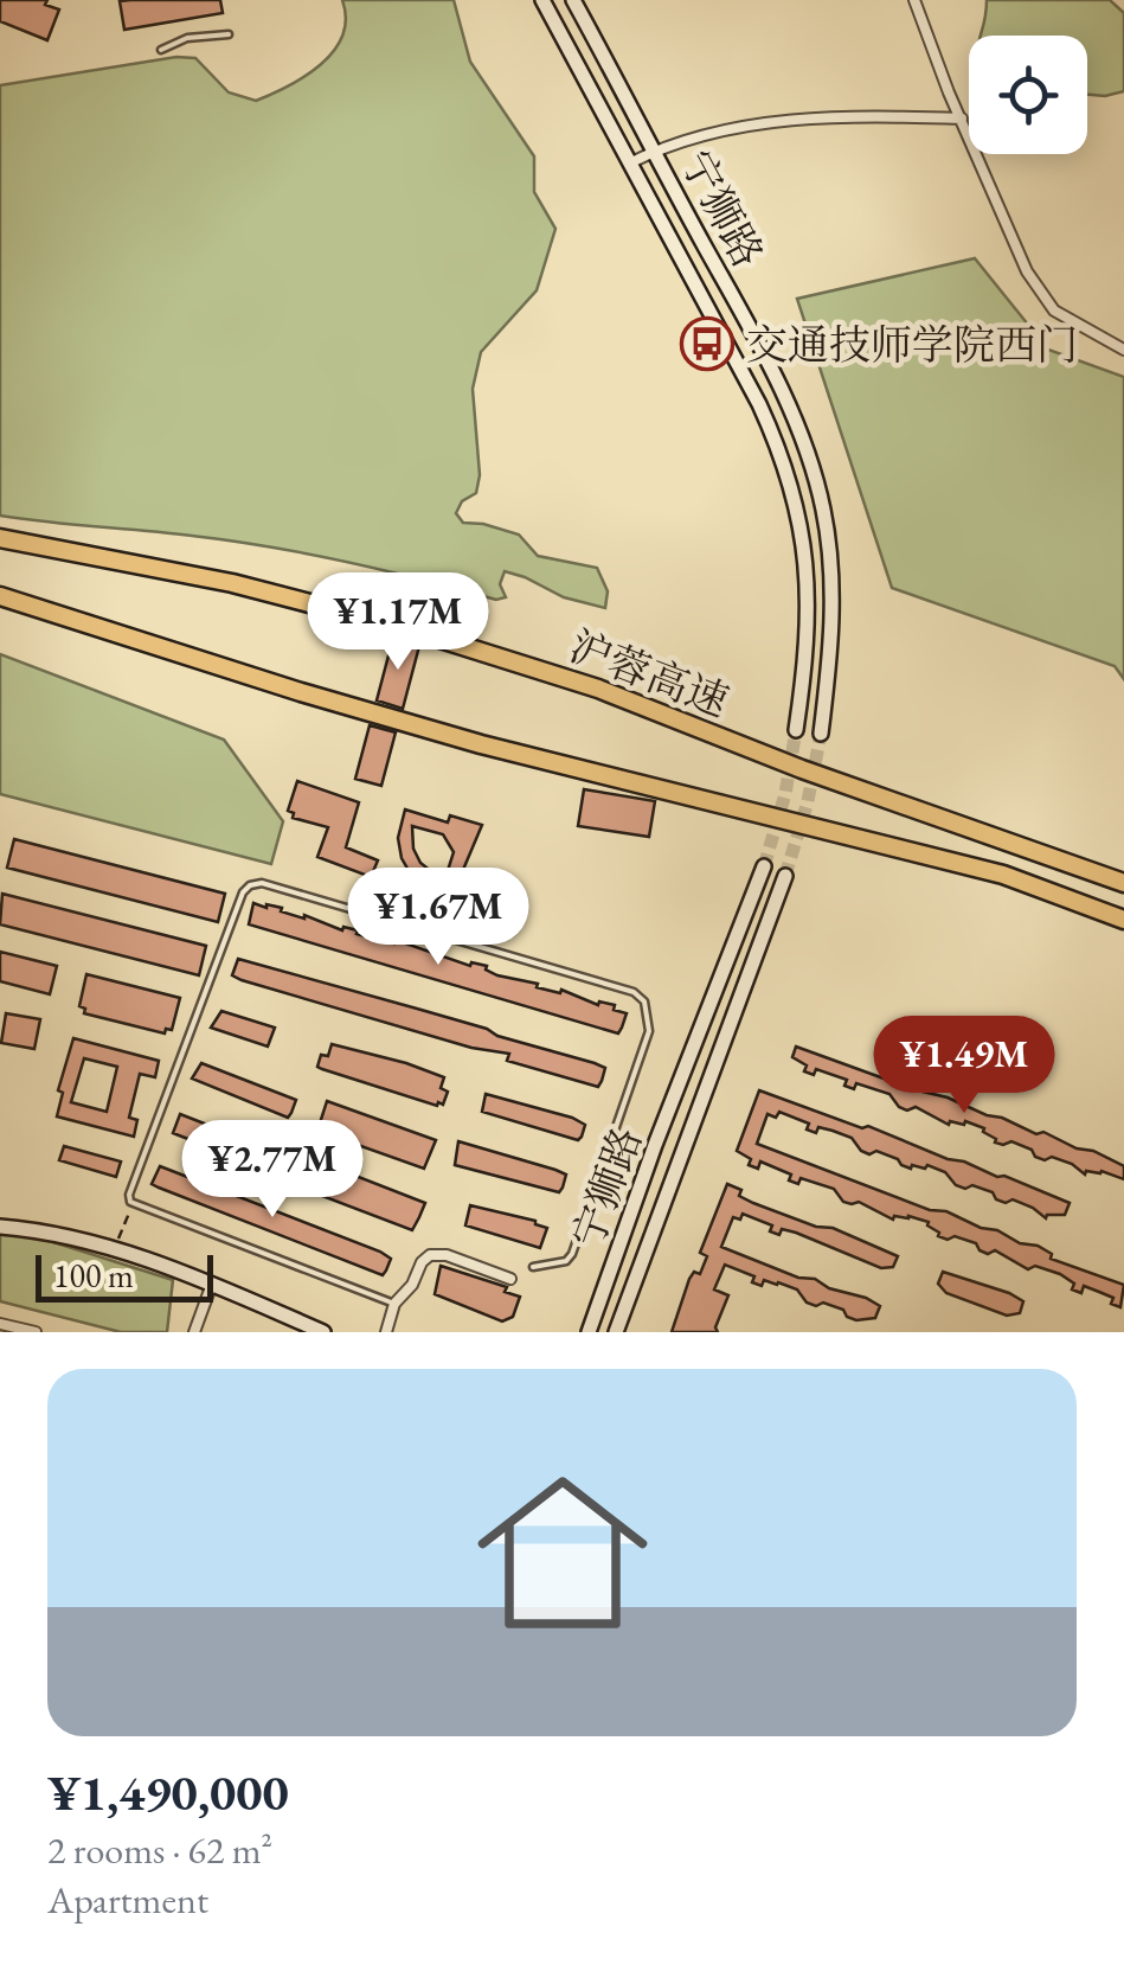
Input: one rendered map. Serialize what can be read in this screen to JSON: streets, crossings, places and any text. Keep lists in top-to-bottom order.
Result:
{
  "streets": {
    "highway": ["沪蓉高速"],
    "main road": ["宁狮路"]
  },
  "places": {
    "bus stop": ["交通技师学院西门"]
  },
  "scale_bar": "100 m",
  "page": {
    "price": [
      "¥1.17M",
      "¥1.67M",
      "¥1.49M",
      "¥2.77M"
    ],
    "scale": "100 m",
    "list": [
      {
        "name": "¥1,490,000",
        "note": "2 rooms · 62 m² · Apartment"
      }
    ]
  }
}
